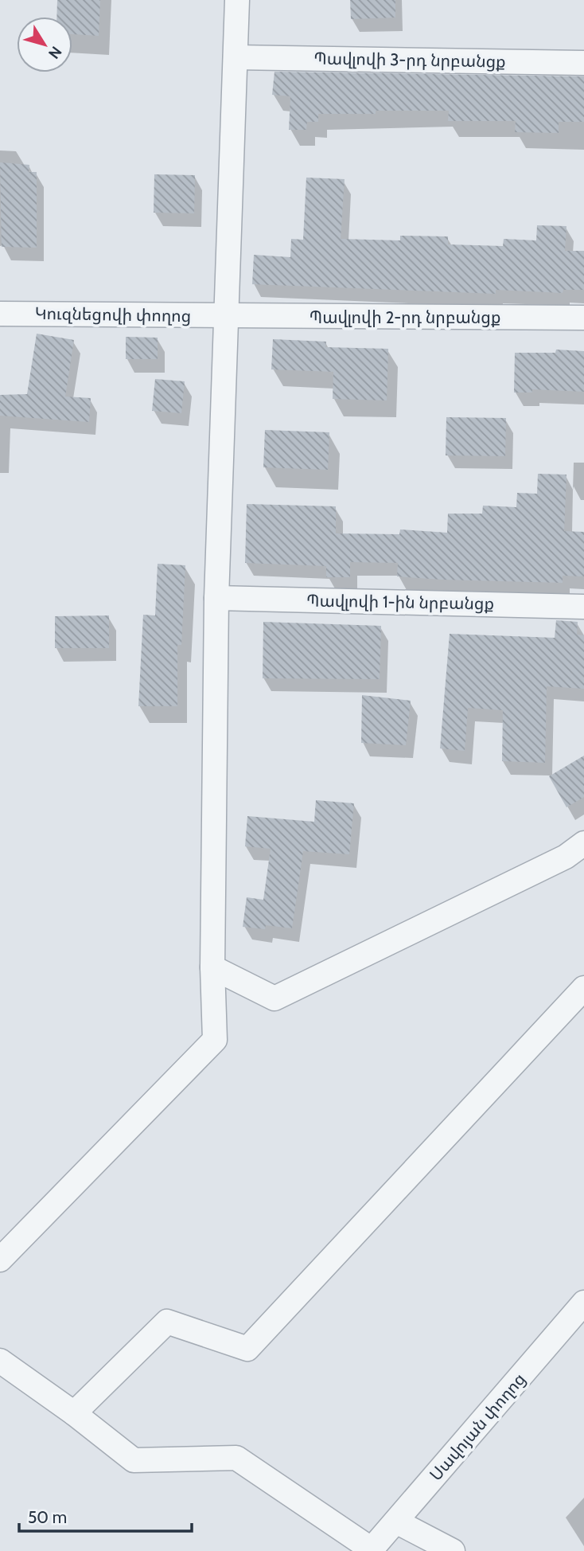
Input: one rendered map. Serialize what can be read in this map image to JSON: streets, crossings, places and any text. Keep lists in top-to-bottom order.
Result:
{
  "streets": {
    "street": [
      "Պավլովի 3-րդ նրբանցք",
      "Կուզնեցովի փողոց",
      "Պավլովի 2-րդ նրբանցք",
      "Պավլովի 1-ին նրբանցք",
      "Սավոյան փողոց"
    ]
  },
  "crossings": [
    ["Կուզնեցովի փողոց", "Պավլովի 2-րդ նրբանցք"]
  ],
  "scale_bar": "50 m",
  "north": "bottom right"
}
